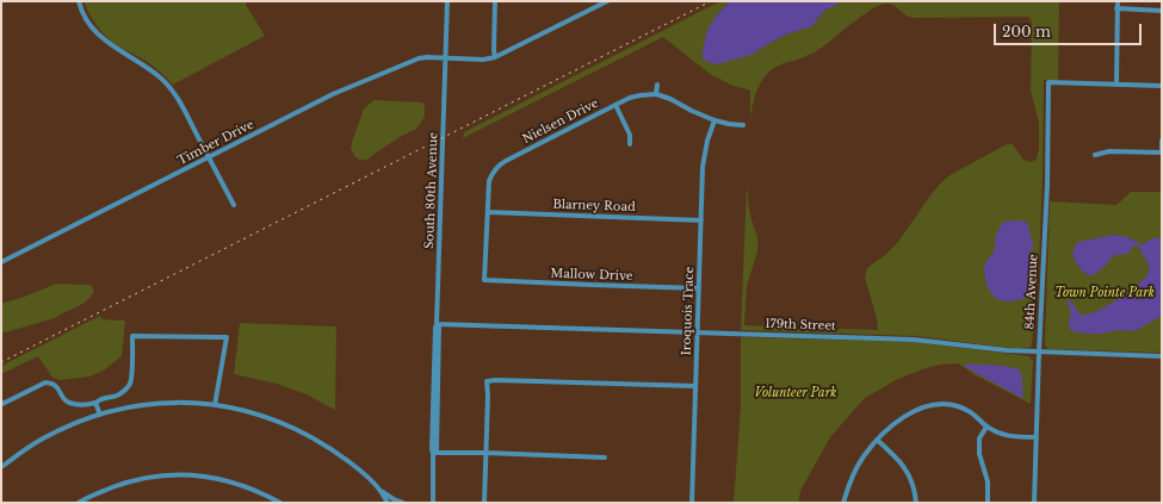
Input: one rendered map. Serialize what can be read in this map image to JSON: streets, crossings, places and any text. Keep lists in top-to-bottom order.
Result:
{
  "streets": {
    "street": [
      "Nielsen Drive",
      "Timber Drive",
      "South 80th Avenue",
      "Blarney Road",
      "Mallow Drive",
      "84th Avenue",
      "Iroquois Trace",
      "179th Street"
    ]
  },
  "crossings": [
    ["Nielsen Drive", "Blarney Road"],
    ["Nielsen Drive", "Mallow Drive"],
    ["Timber Drive", "South 80th Avenue"],
    ["South 80th Avenue", "179th Street"],
    ["Blarney Road", "Iroquois Trace"],
    ["Mallow Drive", "Iroquois Trace"],
    ["84th Avenue", "179th Street"],
    ["Iroquois Trace", "179th Street"]
  ],
  "parks": ["Town Pointe Park", "Volunteer Park"],
  "scale_bar": "200 m"
}
